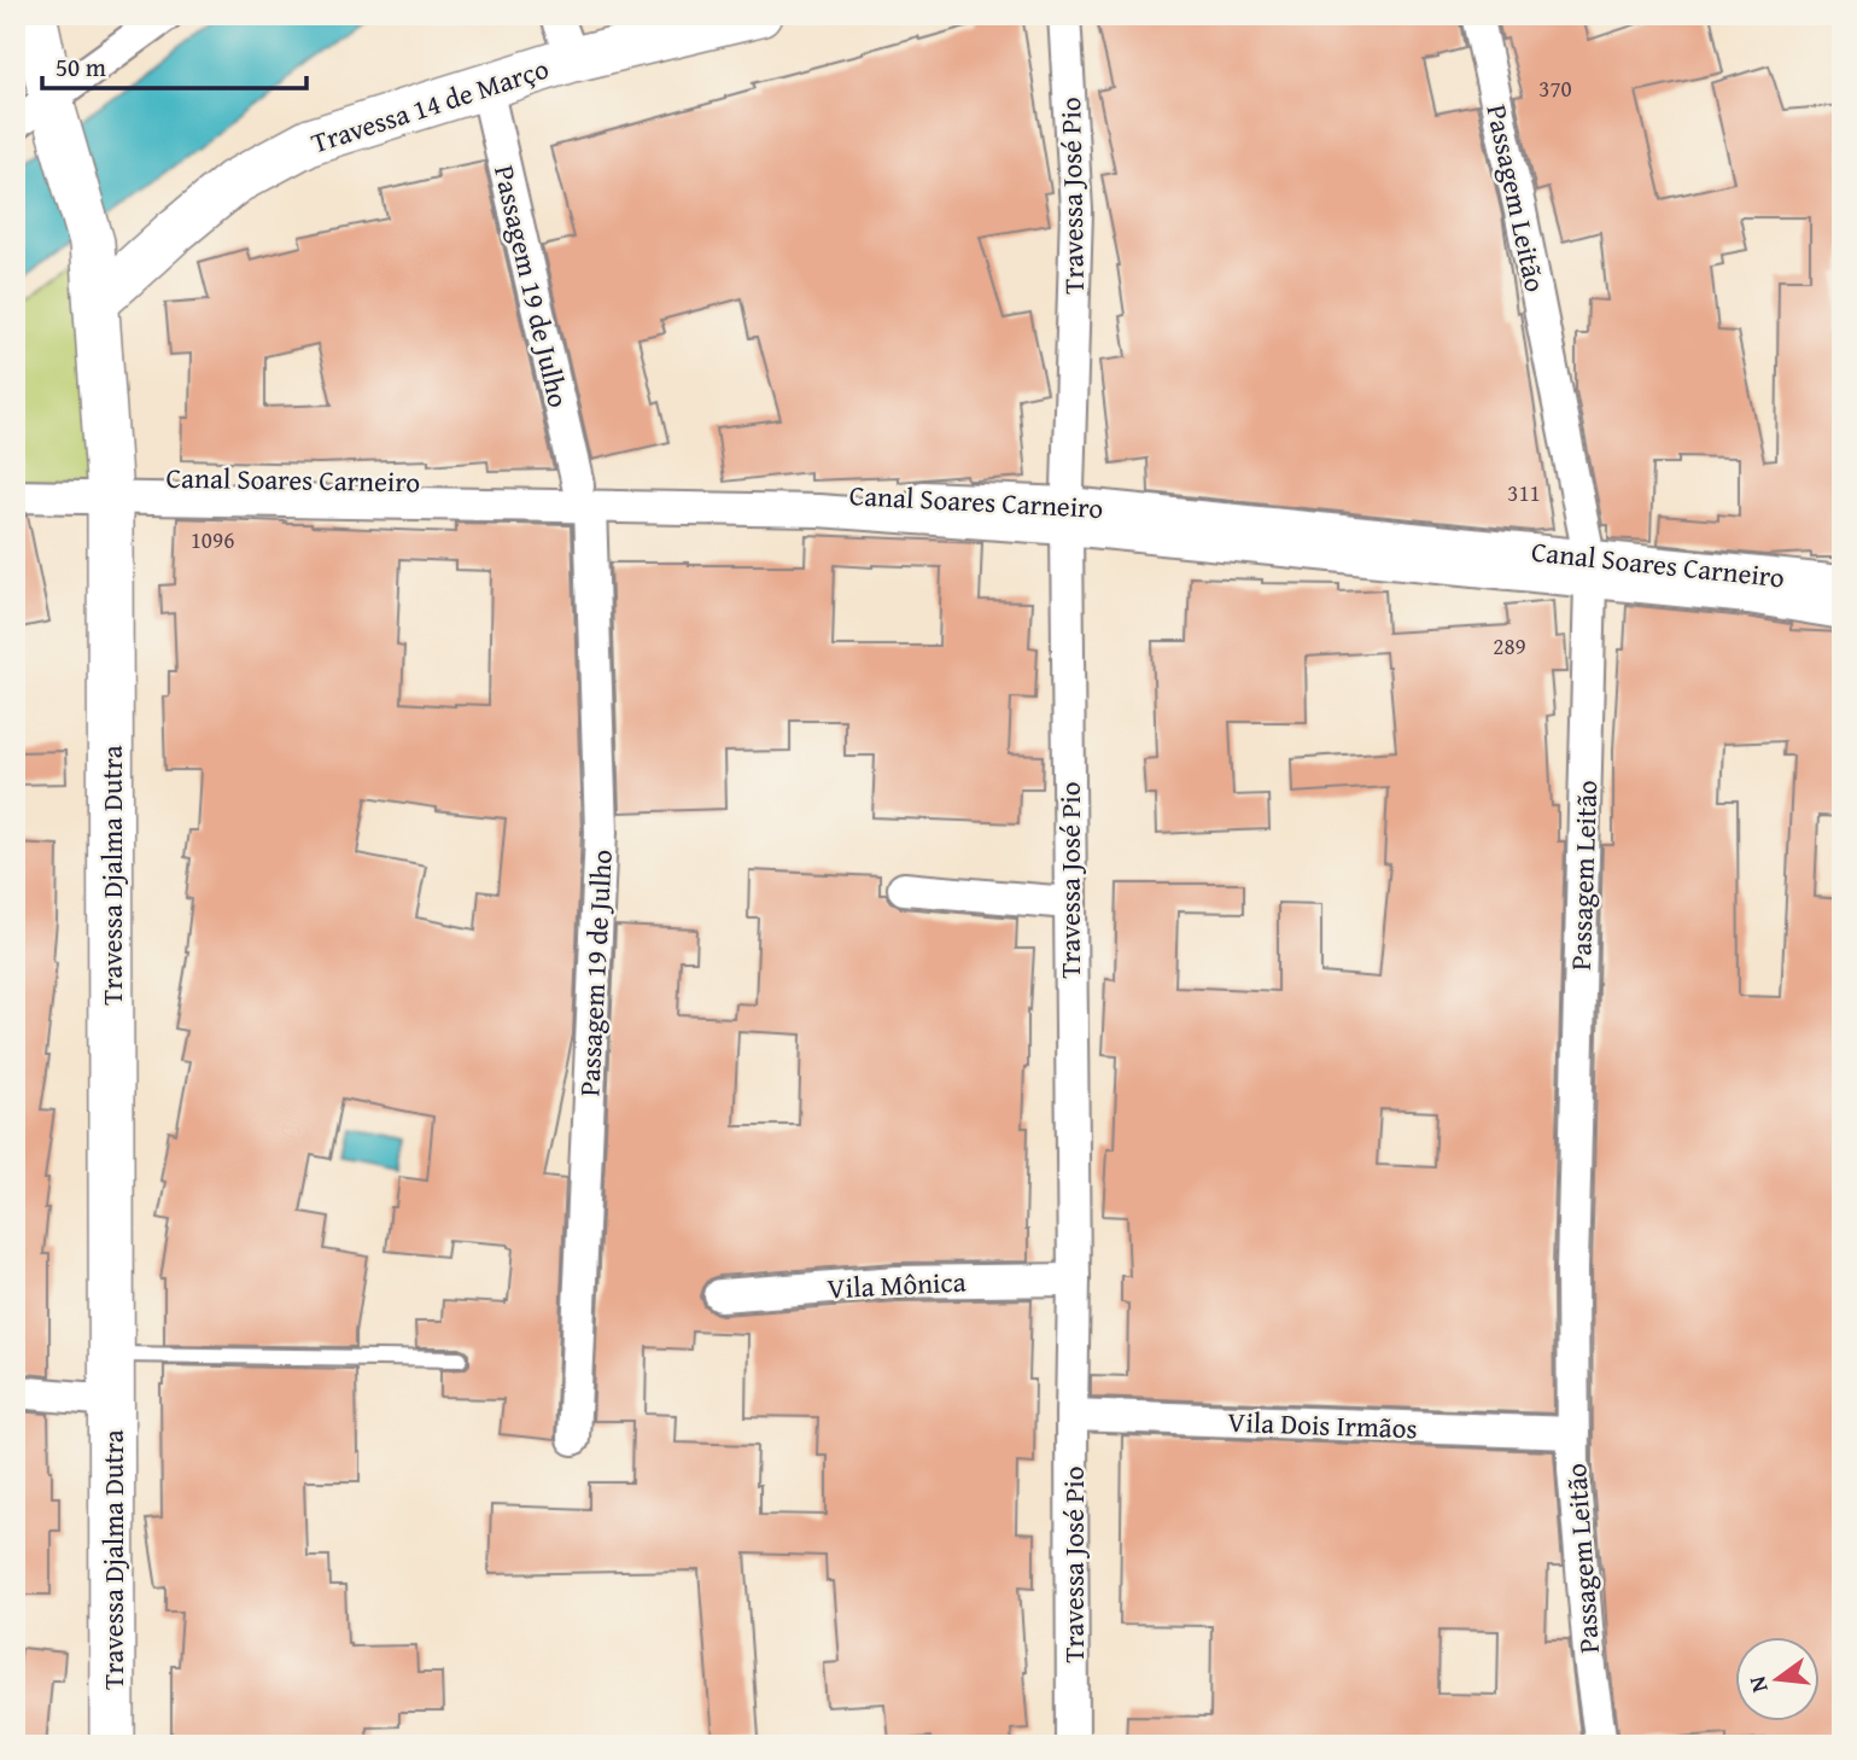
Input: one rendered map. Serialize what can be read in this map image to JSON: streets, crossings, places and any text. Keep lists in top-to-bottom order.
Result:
{
  "streets": {
    "street": [
      "Travessa 14 de Março",
      "Travessa José Pio",
      "Passagem Leitão",
      "Passagem 19 de Julho",
      "Canal Soares Carneiro",
      "Travessa Djalma Dutra",
      "Vila Mônica",
      "Vila Dois Irmãos"
    ]
  },
  "crossings": [
    ["Travessa 14 de Março", "Passagem 19 de Julho"],
    ["Travessa 14 de Março", "Travessa Djalma Dutra"],
    ["Travessa José Pio", "Canal Soares Carneiro"],
    ["Travessa José Pio", "Vila Mônica"],
    ["Travessa José Pio", "Vila Dois Irmãos"],
    ["Passagem Leitão", "Canal Soares Carneiro"],
    ["Passagem Leitão", "Vila Dois Irmãos"],
    ["Passagem 19 de Julho", "Canal Soares Carneiro"],
    ["Canal Soares Carneiro", "Travessa Djalma Dutra"]
  ],
  "house_numbers": [
    "370",
    "311",
    "1096",
    "289"
  ],
  "scale_bar": "50 m",
  "north": "left"
}
